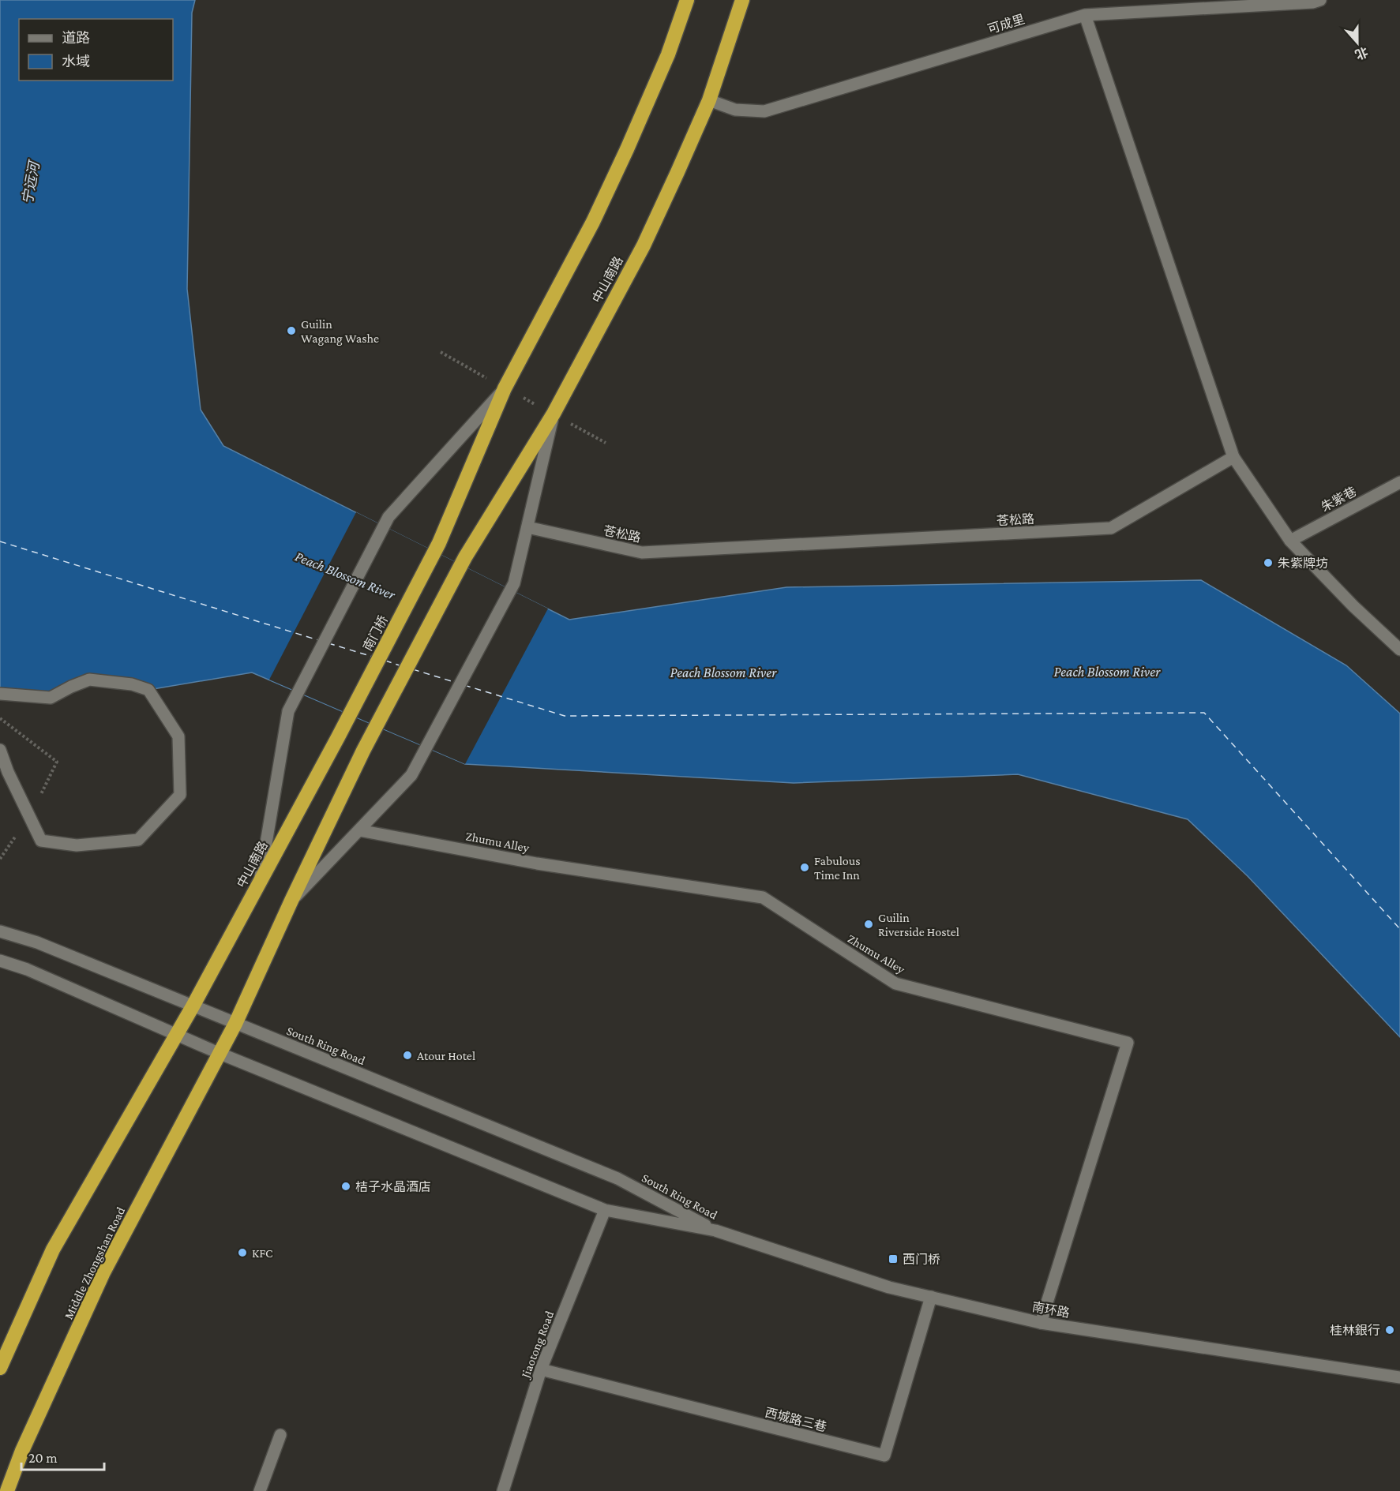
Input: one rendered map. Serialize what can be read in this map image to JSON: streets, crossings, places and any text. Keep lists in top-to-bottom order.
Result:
{
  "streets": {
    "highway": ["中山南路", "南门桥", "Middle Zhongshan Road"],
    "main road": [
      "可成里",
      "朱紫巷",
      "苍松路",
      "Zhumu Alley",
      "South Ring Road",
      "南环路",
      "Jiaotong Road",
      "西城路三巷"
    ]
  },
  "crossings": [
    ["可成里", "中山南路"],
    ["中山南路", "南门桥"],
    ["中山南路", "South Ring Road"],
    ["Zhumu Alley", "南环路"],
    ["South Ring Road", "Middle Zhongshan Road"],
    ["South Ring Road", "南环路"],
    ["South Ring Road", "Jiaotong Road"],
    ["南环路", "西城路三巷"],
    ["Jiaotong Road", "西城路三巷"]
  ],
  "water": ["宁远河", "Peach Blossom River"],
  "places": {
    "other": [
      "Guilin Wagang Washe",
      "朱紫牌坊",
      "Fabulous Time Inn",
      "Guilin Riverside Hostel",
      "Atour Hotel",
      "桔子水晶酒店",
      "KFC",
      "桂林銀行"
    ],
    "transit": ["西门桥"]
  },
  "legend": ["道路", "水域"],
  "scale_bar": "20 m",
  "north": "bottom"
}
